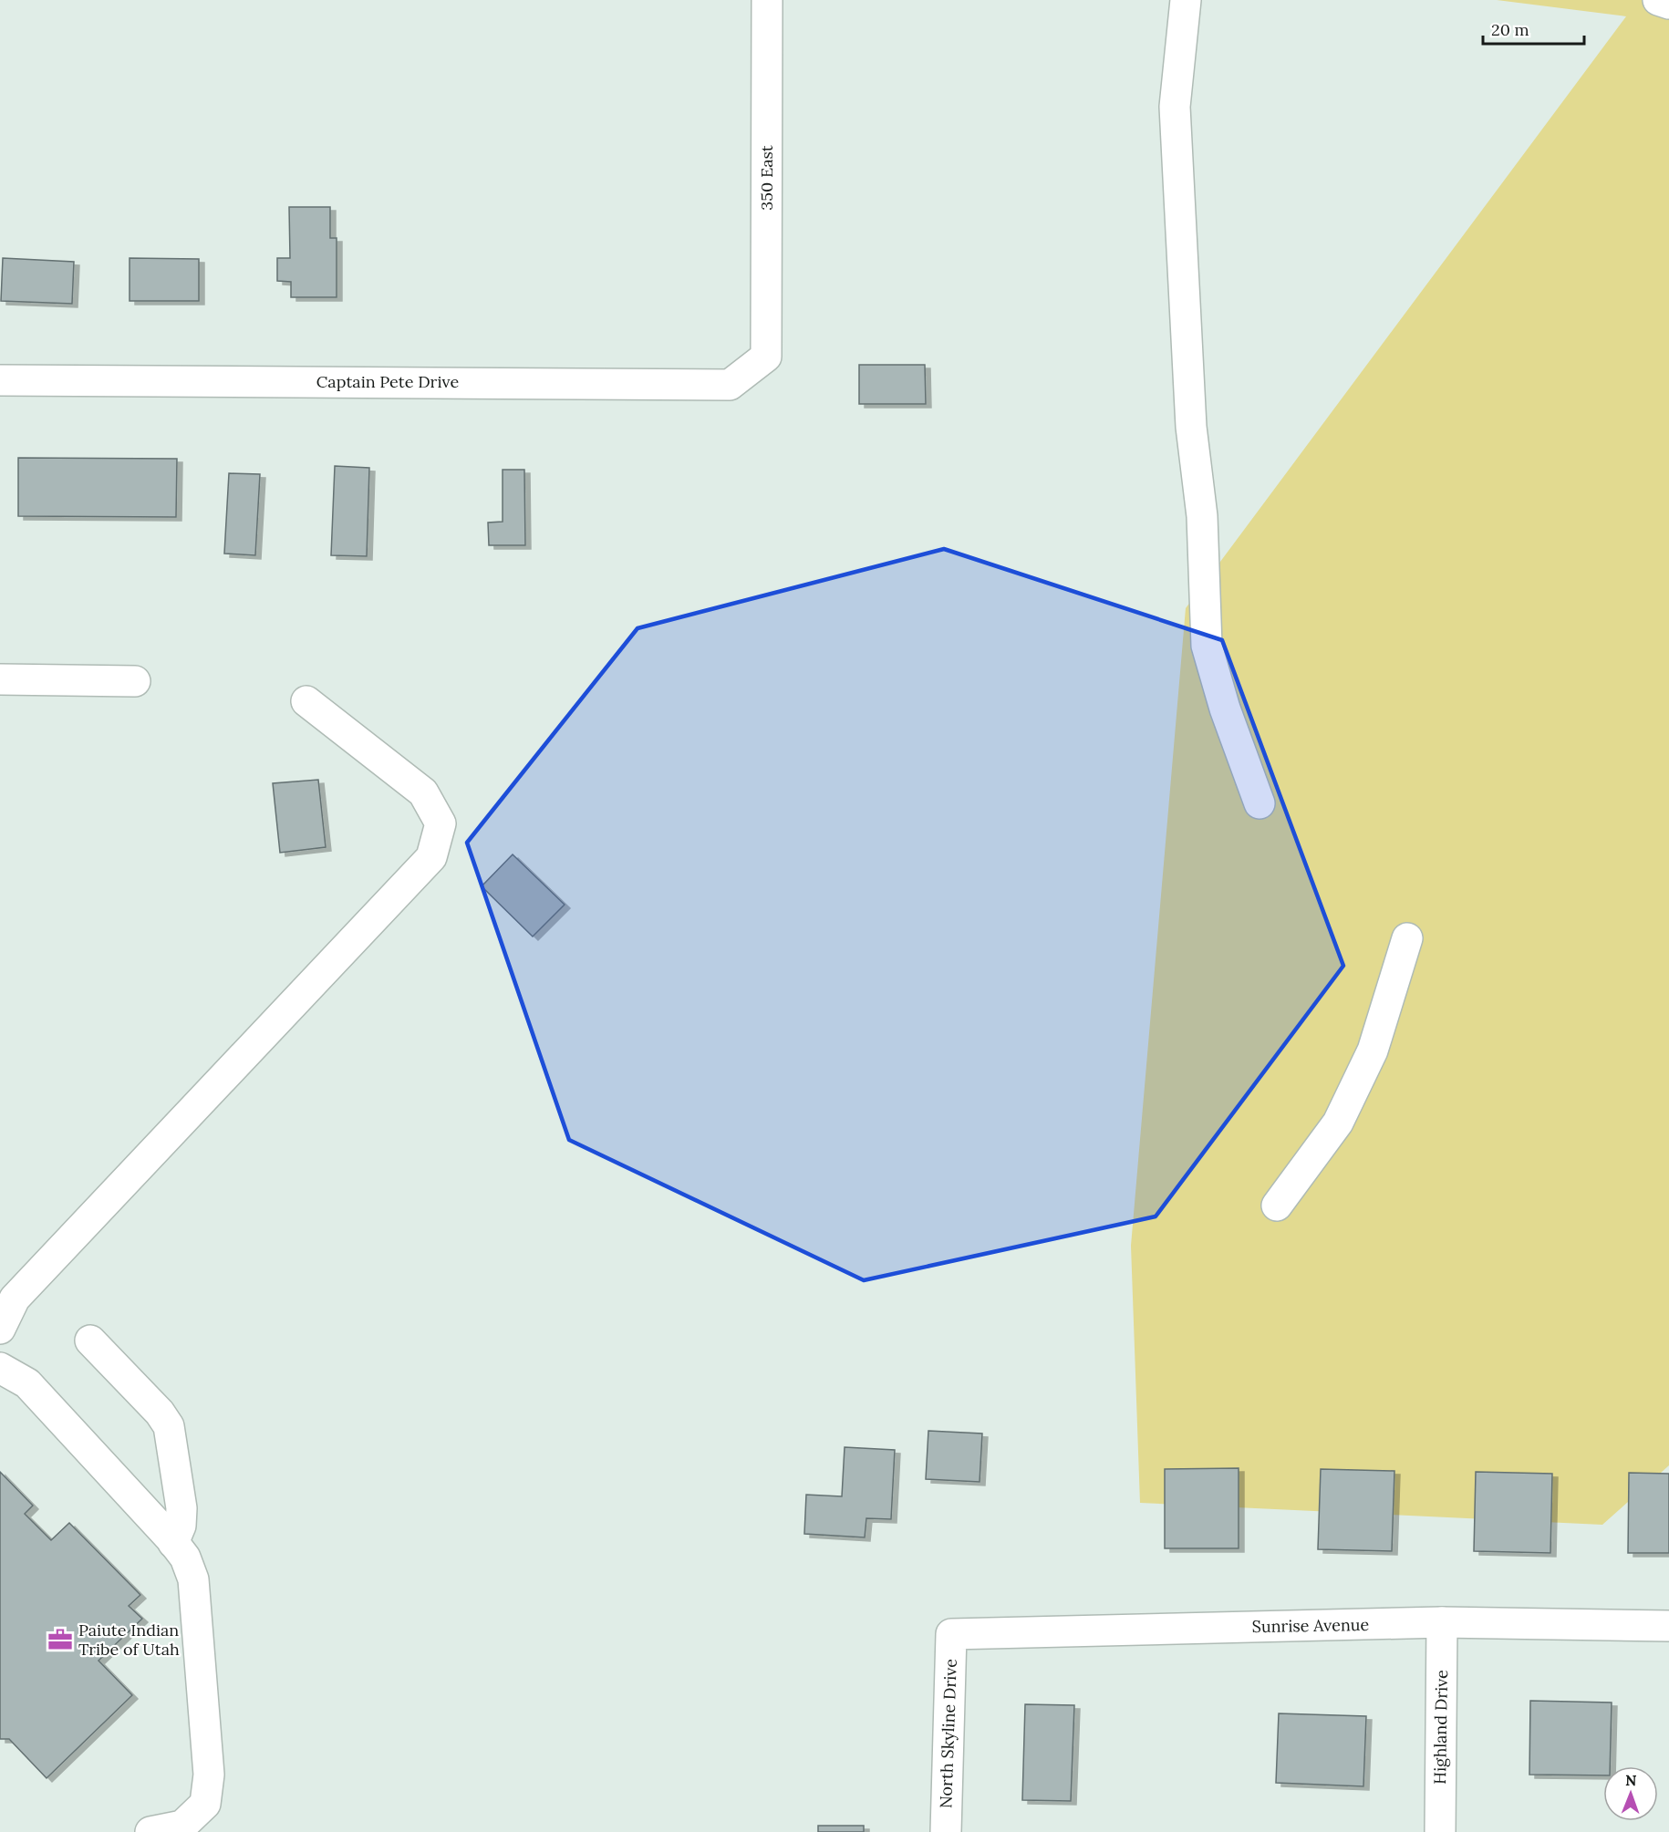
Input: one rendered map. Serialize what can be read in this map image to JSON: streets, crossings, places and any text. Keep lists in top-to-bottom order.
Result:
{
  "streets": {
    "street": [
      "350 East",
      "Captain Pete Drive",
      "Sunrise Avenue",
      "Highland Drive",
      "North Skyline Drive"
    ]
  },
  "crossings": [
    ["350 East", "Captain Pete Drive"],
    ["Sunrise Avenue", "Highland Drive"],
    ["Sunrise Avenue", "North Skyline Drive"]
  ],
  "places": {
    "office": ["Paiute Indian Tribe of Utah"]
  },
  "scale_bar": "20 m",
  "north": "top"
}
